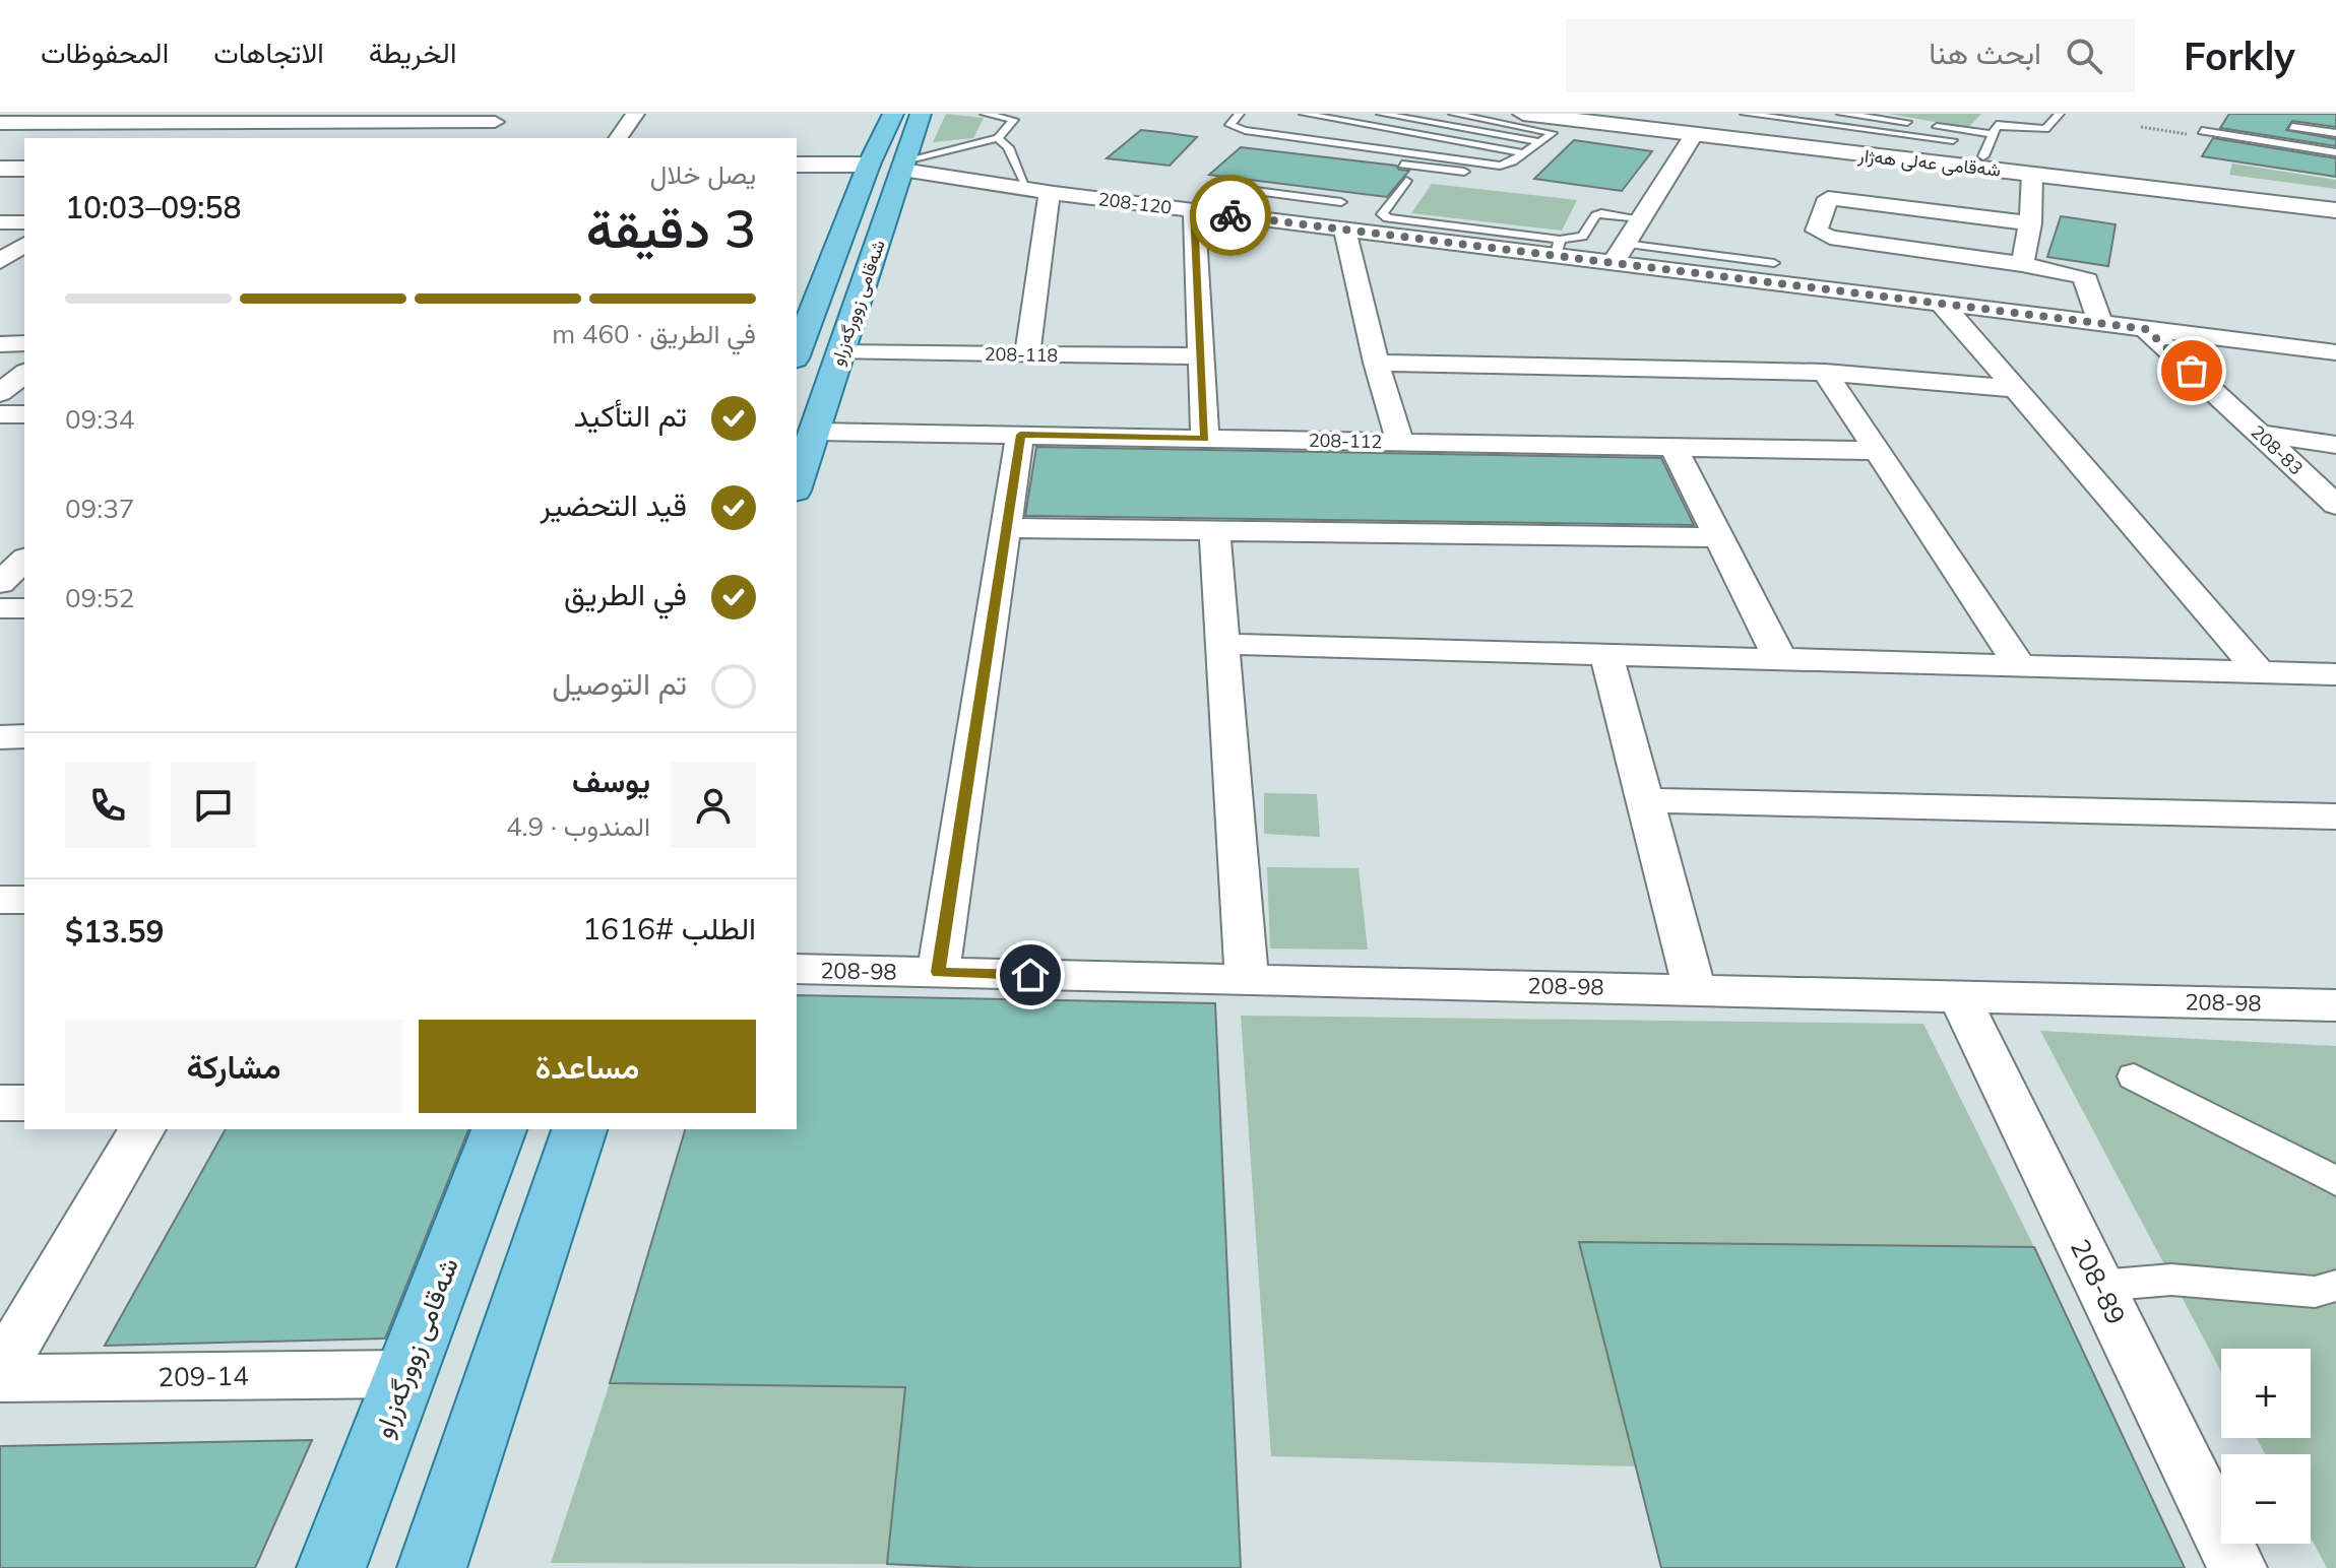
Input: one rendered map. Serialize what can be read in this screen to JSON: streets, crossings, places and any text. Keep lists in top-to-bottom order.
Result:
{
  "streets": {
    "main road": ["شەقامی عەلی هەژار", "شەقامی زوورگەزراو"],
    "street": [
      "208-120",
      "208-118",
      "208-112",
      "208-83",
      "208-98",
      "208-89",
      "209-14"
    ]
  },
  "crossings": [
    ["208-120", "شەقامی زوورگەزراو"],
    ["208-120", "208-83"],
    ["شەقامی زوورگەزراو", "208-118"],
    ["شەقامی زوورگەزراو", "208-112"],
    ["شەقامی زوورگەزراو", "209-14"],
    ["208-98", "208-89"]
  ],
  "page": {
    "header": "Forkly",
    "search": "ابحث هنا",
    "nav": ["الخريطة", "الاتجاهات", "المحفوظات"],
    "heading": ["3 دقيقة", "يصل خلال", "09:58–10:03"],
    "panel": [
      "يوسف",
      "المندوب · 4.9",
      "الطلب #1616",
      "$13.59"
    ],
    "bar": "في الطريق · 460 m",
    "list": [
      ["تم التأكيد", "09:34"],
      ["قيد التحضير", "09:37"],
      ["في الطريق", "09:52"],
      "تم التوصيل"
    ],
    "buttons": ["مساعدة", "مشاركة"],
    "map_buttons": ["+", "−"]
  }
}
